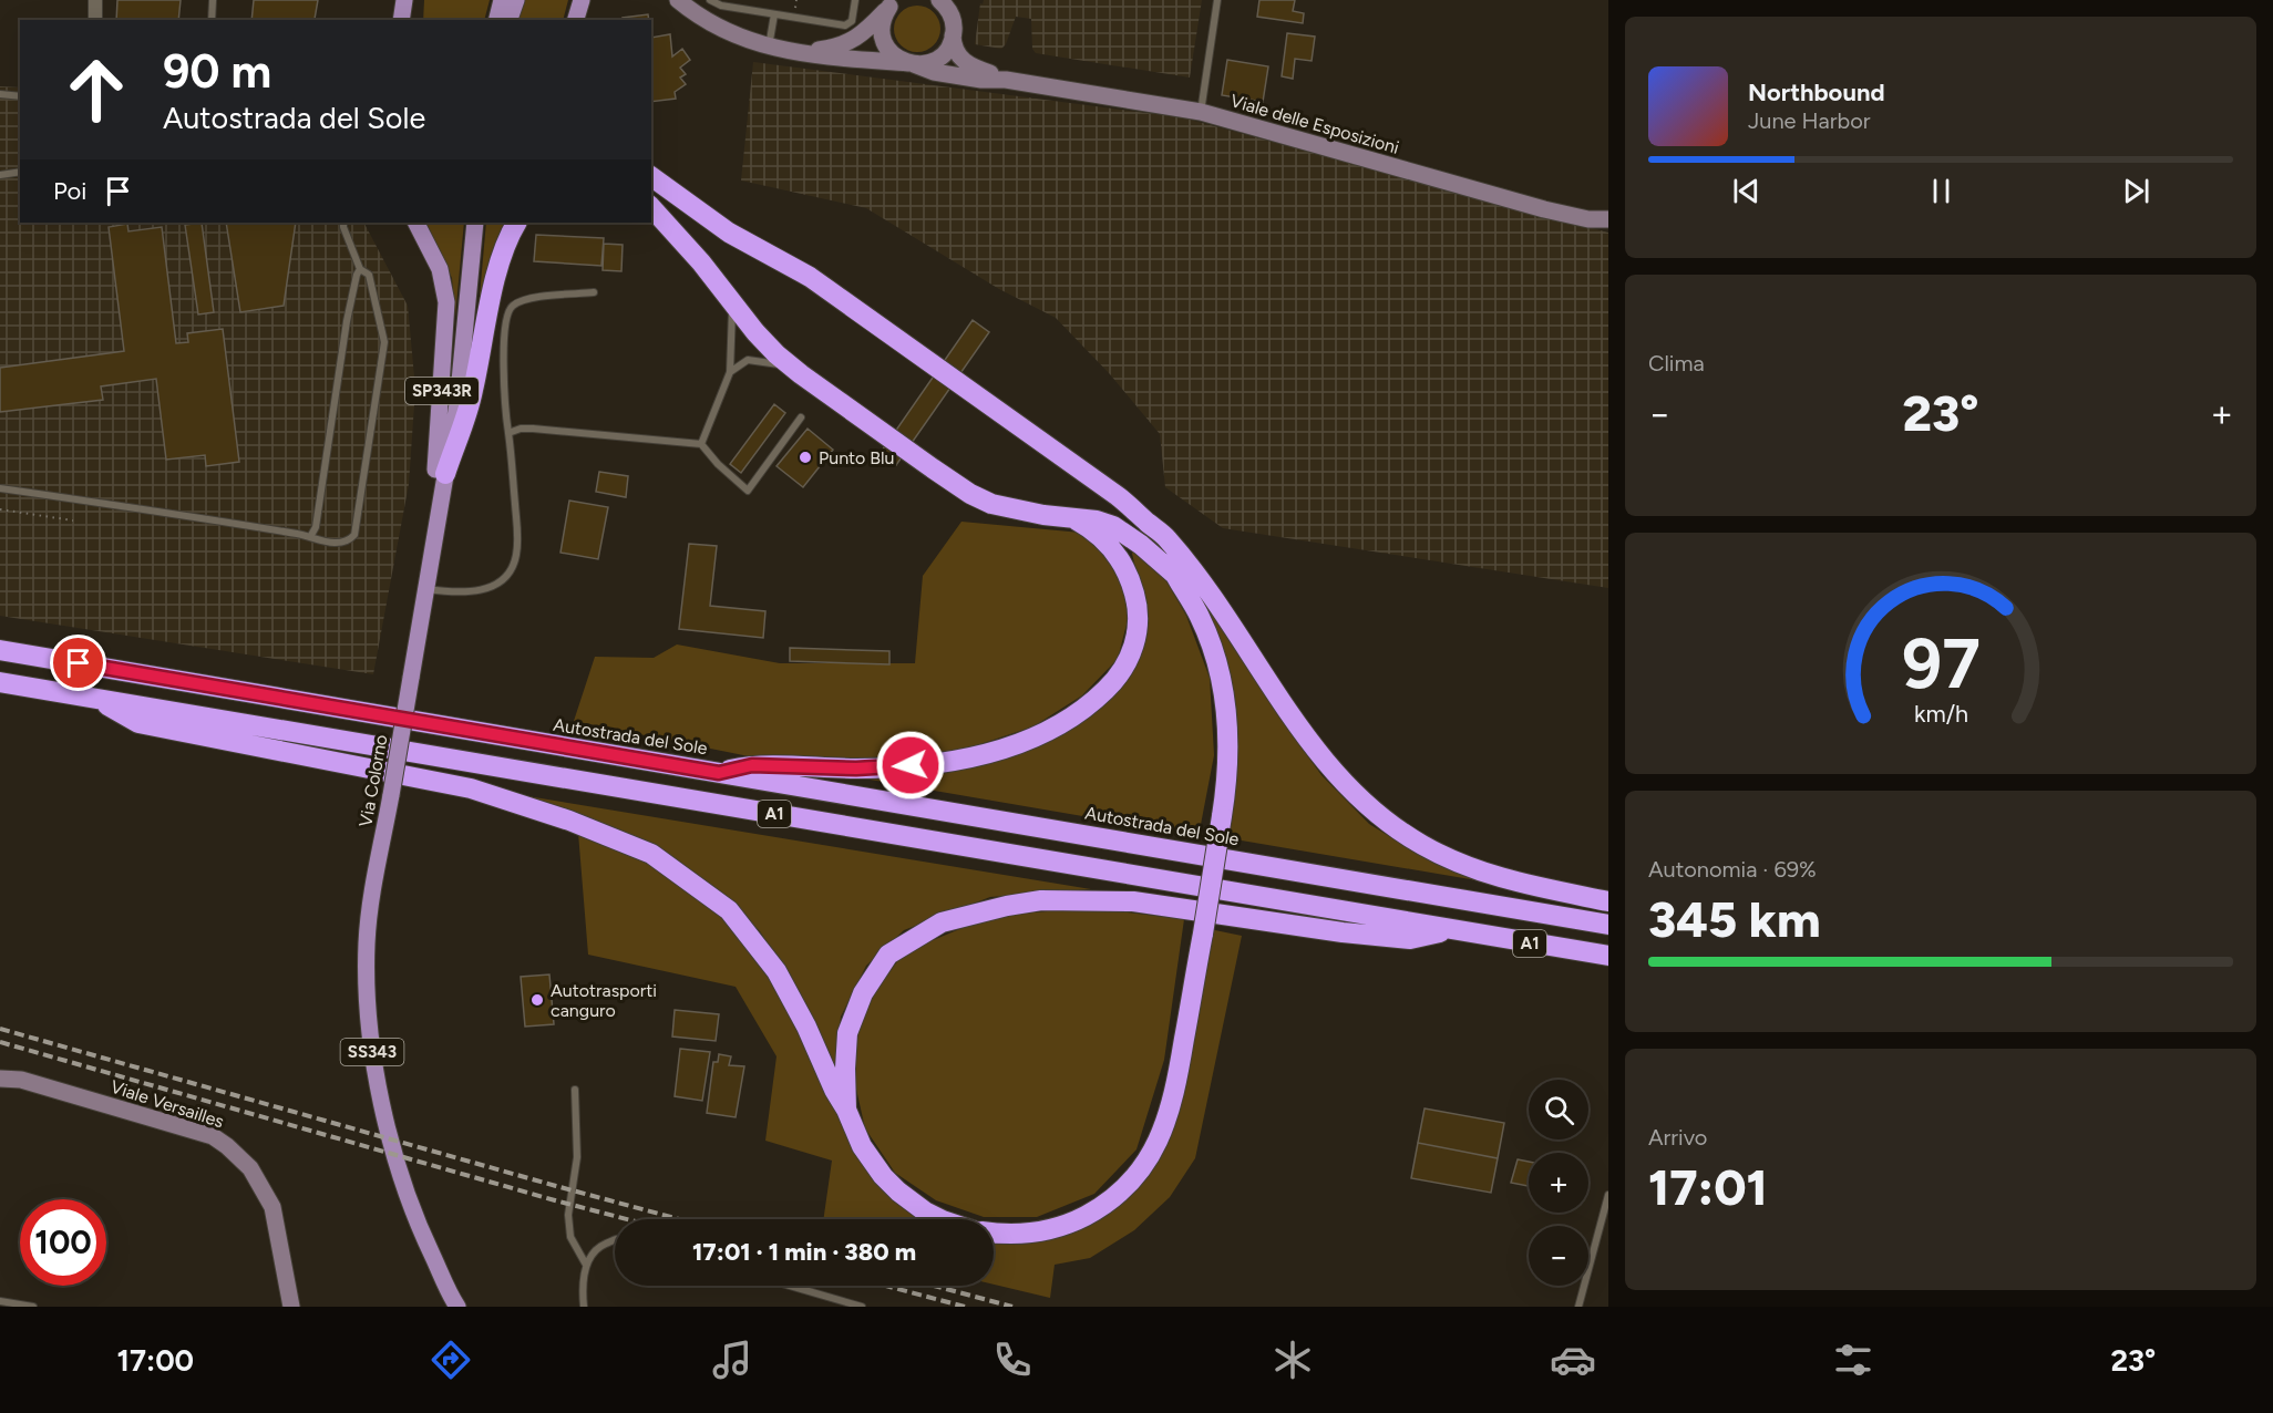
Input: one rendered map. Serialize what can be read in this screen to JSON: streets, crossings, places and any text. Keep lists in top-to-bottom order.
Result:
{
  "streets": {
    "highway": ["Autostrada del Sole", "A1"],
    "main road": ["SP343R", "Via Colorno", "SS343"],
    "street": ["Viale delle Esposizioni", "Viale Versailles"]
  },
  "crossings": [
    ["SP343R", "Via Colorno"]
  ],
  "places": ["Punto Blu", "Autotrasporti canguro"],
  "page": {
    "turn": ["90 m", "Autostrada del Sole"],
    "song": ["Northbound", "June Harbor"],
    "then": "Poi",
    "tile": [
      "Clima",
      ["Autonomia · 69%", "345 km"],
      ["Arrivo", "17:01"]
    ],
    "heat": ["−", "23°", "+"],
    "map_buttons": ["+", "−"],
    "limit": "100",
    "trip": "17:01 · 1 min · 380 m",
    "tabs": ["17:00", "23°"],
    "gauge": ["97", "km/h"]
  }
}
